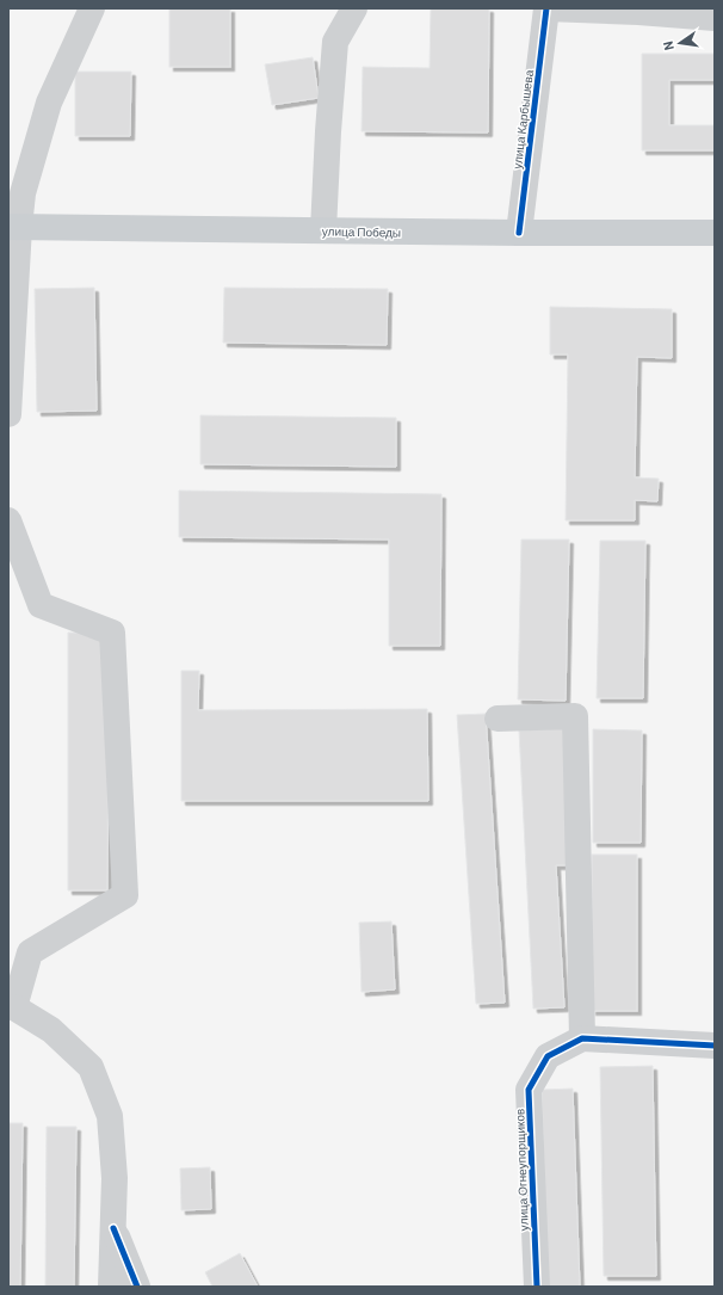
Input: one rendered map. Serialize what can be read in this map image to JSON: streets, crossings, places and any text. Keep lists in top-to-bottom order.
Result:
{
  "streets": {
    "main road": ["улица Победы"],
    "street": ["улица Карбышева", "улица Огнеупорщиков"]
  },
  "crossings": [
    ["улица Карбышева", "улица Победы"]
  ],
  "north": "left"
}
